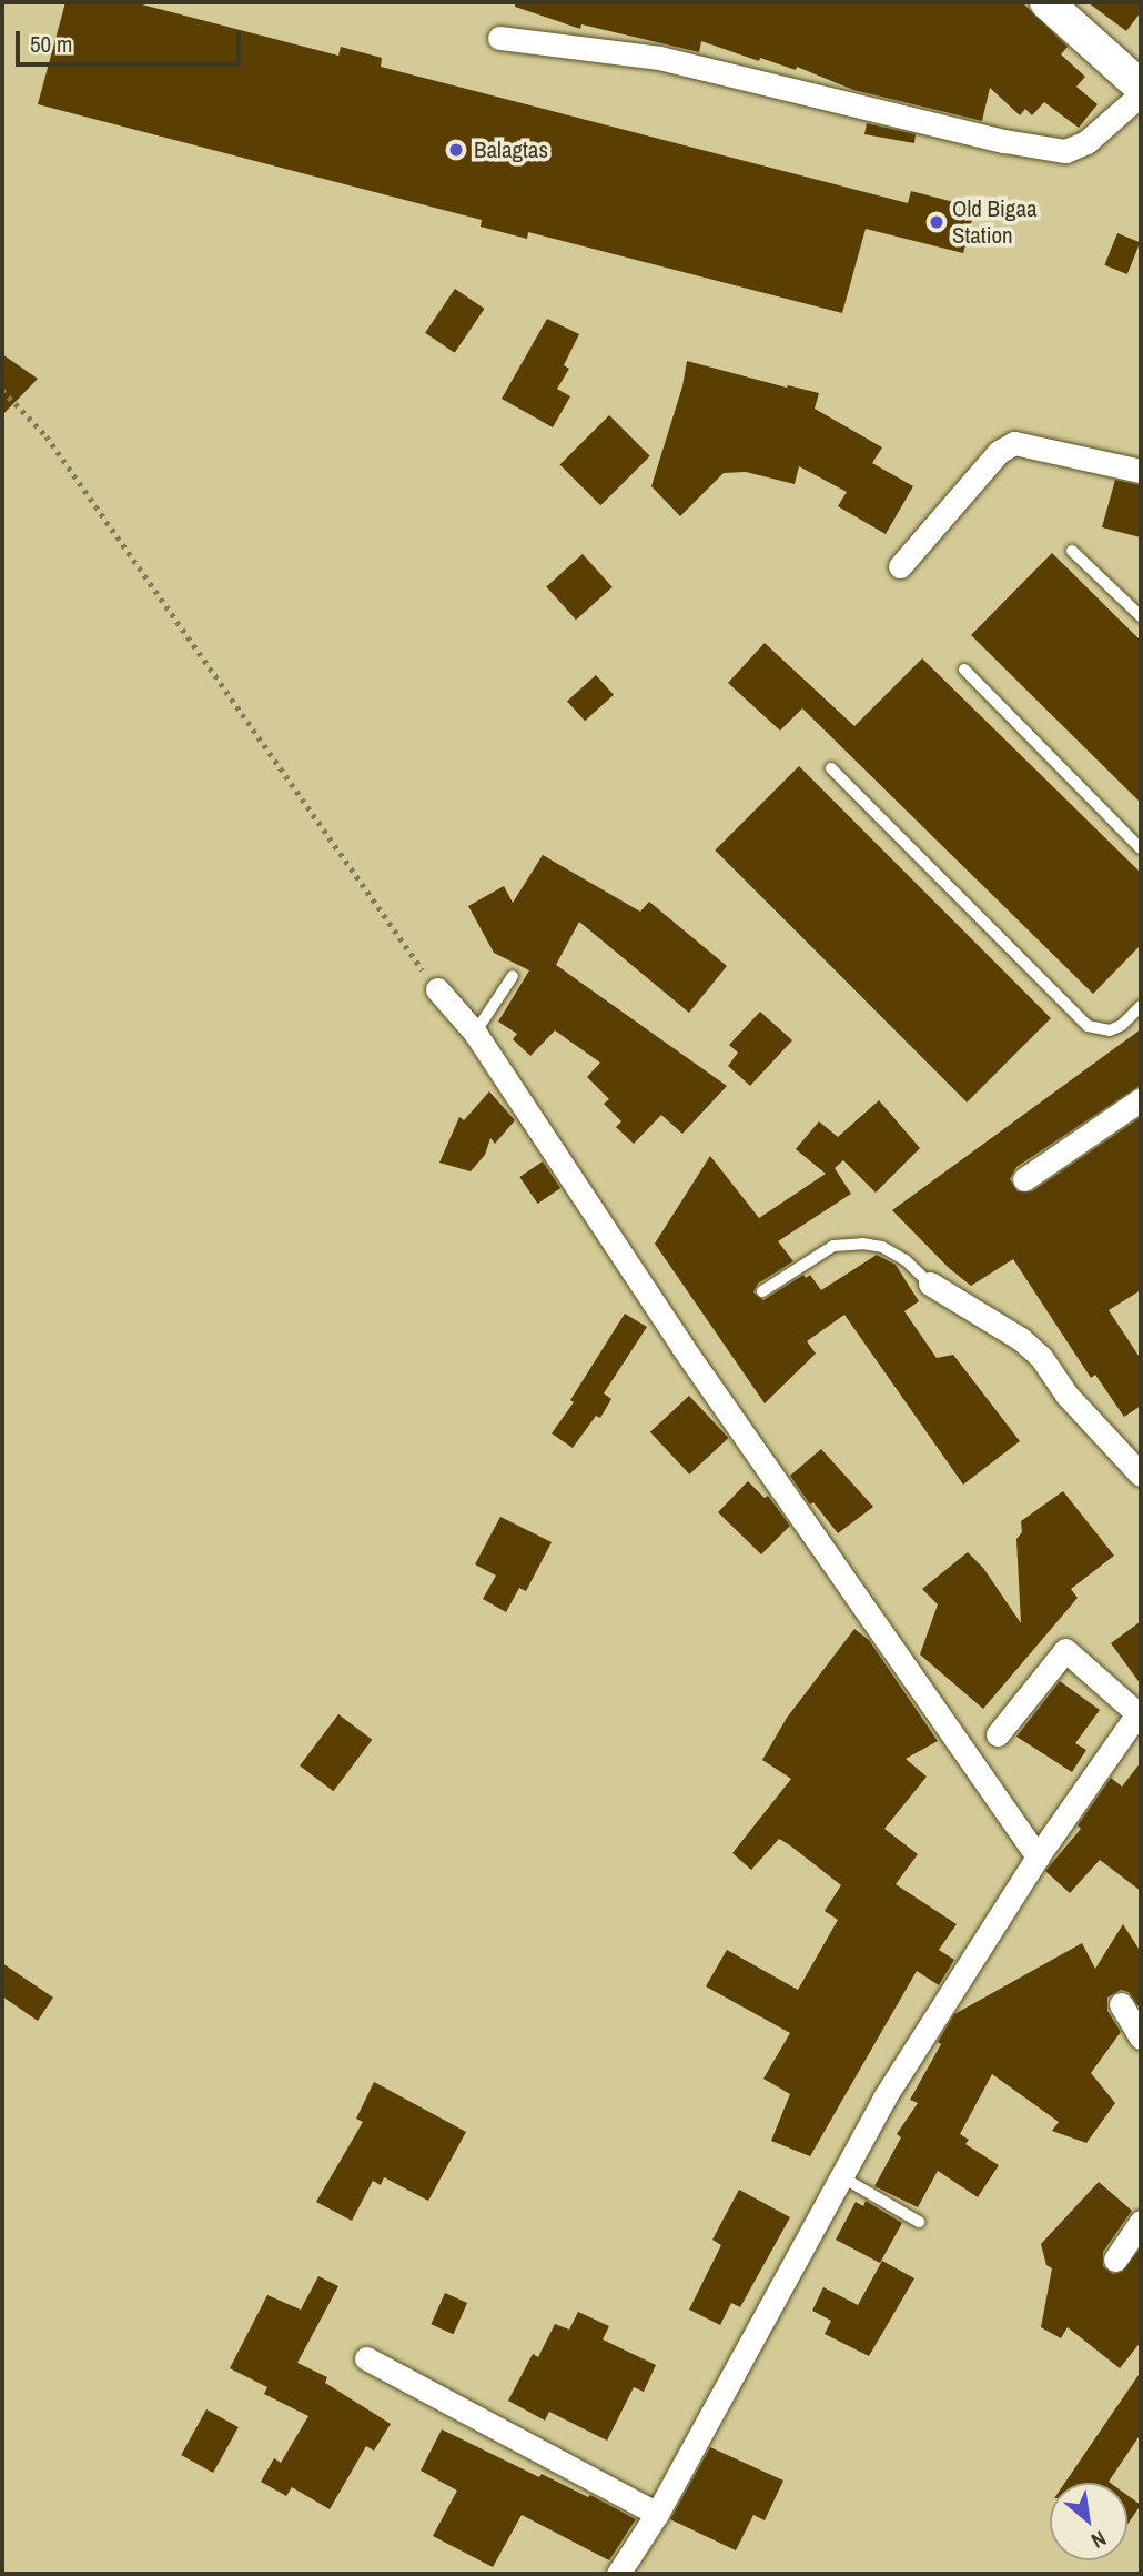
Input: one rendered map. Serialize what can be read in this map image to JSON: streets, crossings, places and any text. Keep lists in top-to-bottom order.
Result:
{
  "places": ["Balagtas", "Old Bigaa Station"],
  "scale_bar": "50 m",
  "north": "bottom right"
}
